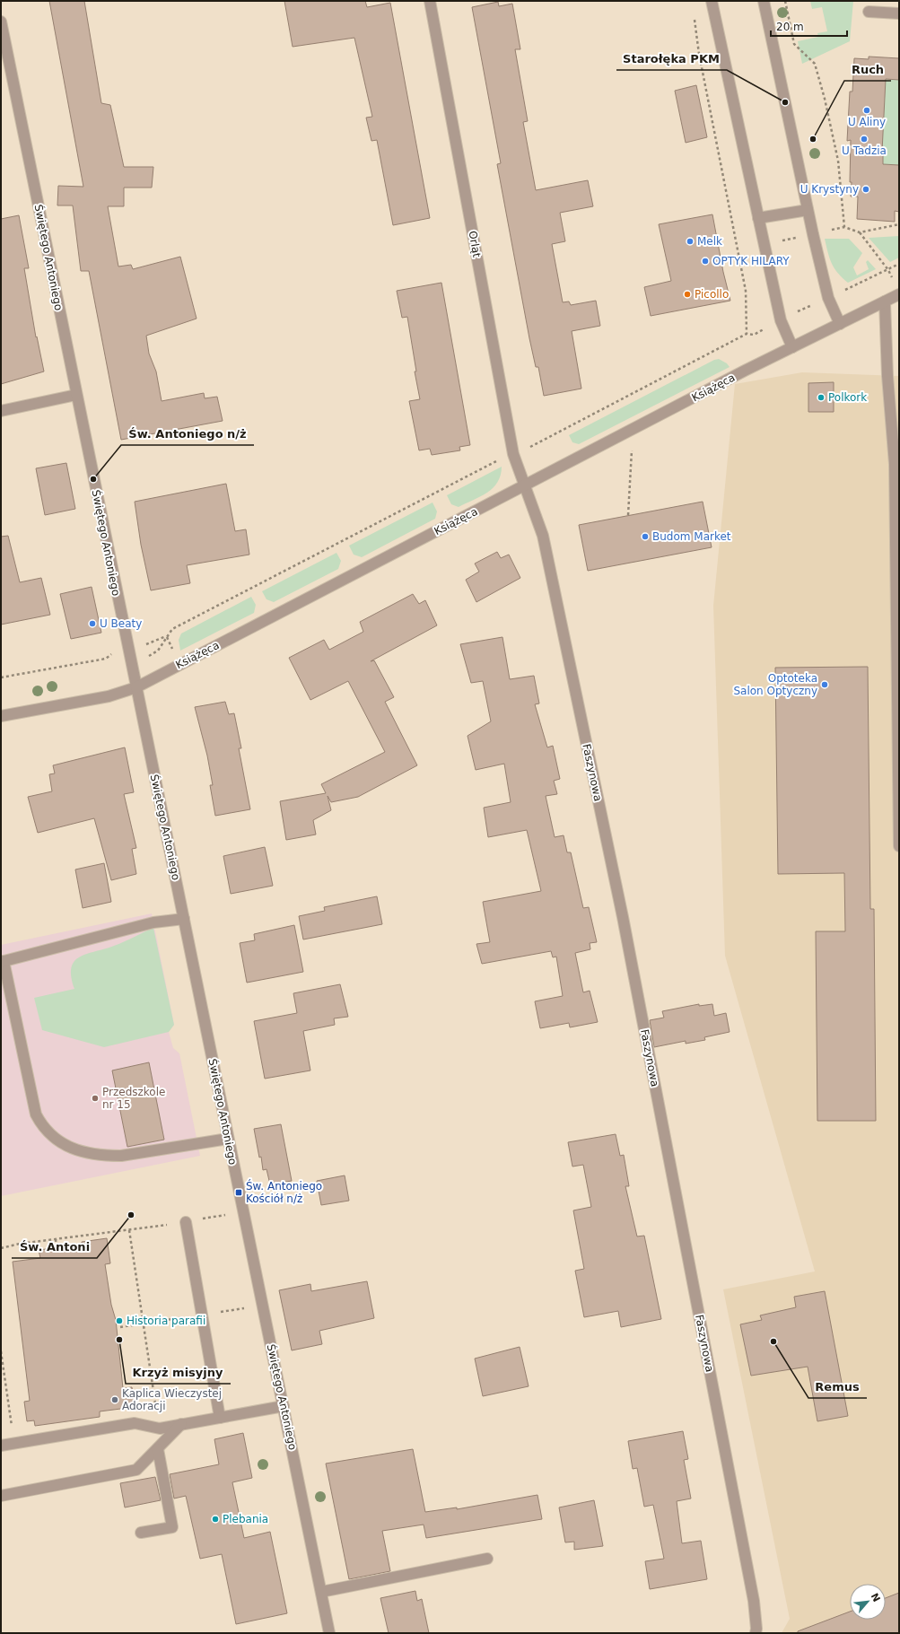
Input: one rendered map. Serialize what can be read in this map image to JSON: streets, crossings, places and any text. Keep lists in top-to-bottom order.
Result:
{
  "streets": {
    "street": [
      "Orląt",
      "Świętego Antoniego",
      "Książęca",
      "Faszynowa"
    ]
  },
  "crossings": [
    ["Orląt", "Książęca"],
    ["Orląt", "Faszynowa"],
    ["Świętego Antoniego", "Książęca"],
    ["Książęca", "Faszynowa"]
  ],
  "places": {
    "other": [
      "Starołęka PKM",
      "U Aliny",
      "Ruch",
      "U Tadzia",
      "U Krystyny",
      "Melk",
      "OPTYK HILARY",
      "Picollo",
      "Polkork",
      "Św. Antoniego n/ż",
      "Budom Market",
      "U Beaty",
      "Optoteka Salon Optyczny",
      "Przedszkole nr 15",
      "Św. Antoni",
      "Historia parafii",
      "Krzyż misyjny",
      "Remus",
      "Kaplica Wieczystej Adoracji",
      "Plebania"
    ],
    "transit": ["Św. Antoniego Kościół n/ż"]
  },
  "scale_bar": "20 m",
  "north": "top right"
}
